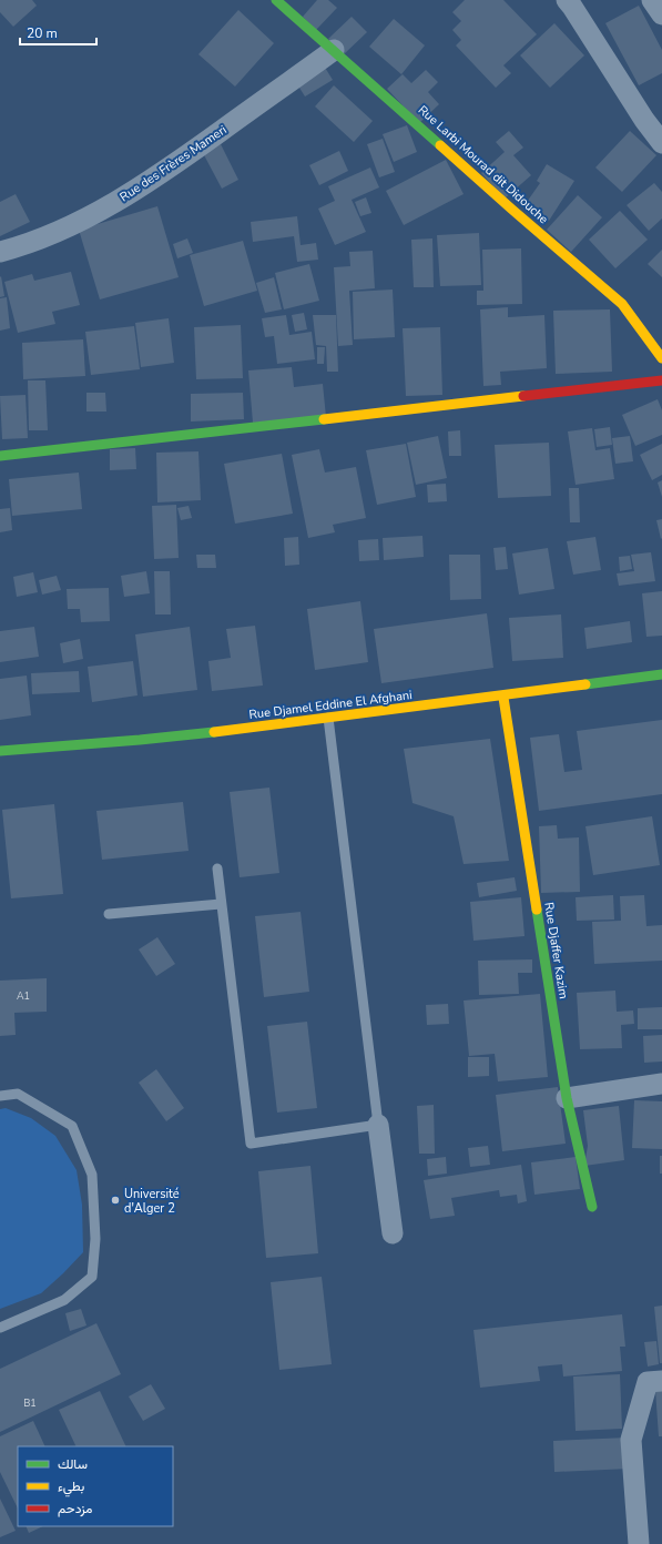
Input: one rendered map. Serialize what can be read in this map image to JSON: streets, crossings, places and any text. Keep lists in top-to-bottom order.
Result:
{
  "streets": {
    "street": [
      "Rue des Frères Mameri",
      "Rue Larbi Mourad dit Didouche",
      "Rue Djamel Eddine El Afghani",
      "Rue Djaffer Kazim"
    ]
  },
  "crossings": [
    ["Rue des Frères Mameri", "Rue Larbi Mourad dit Didouche"],
    ["Rue Djamel Eddine El Afghani", "Rue Djaffer Kazim"]
  ],
  "places": ["Université d'Alger 2"],
  "house_numbers": ["A1", "B1"],
  "legend": ["سالك", "بطيء", "مزدحم"],
  "scale_bar": "20 m"
}
